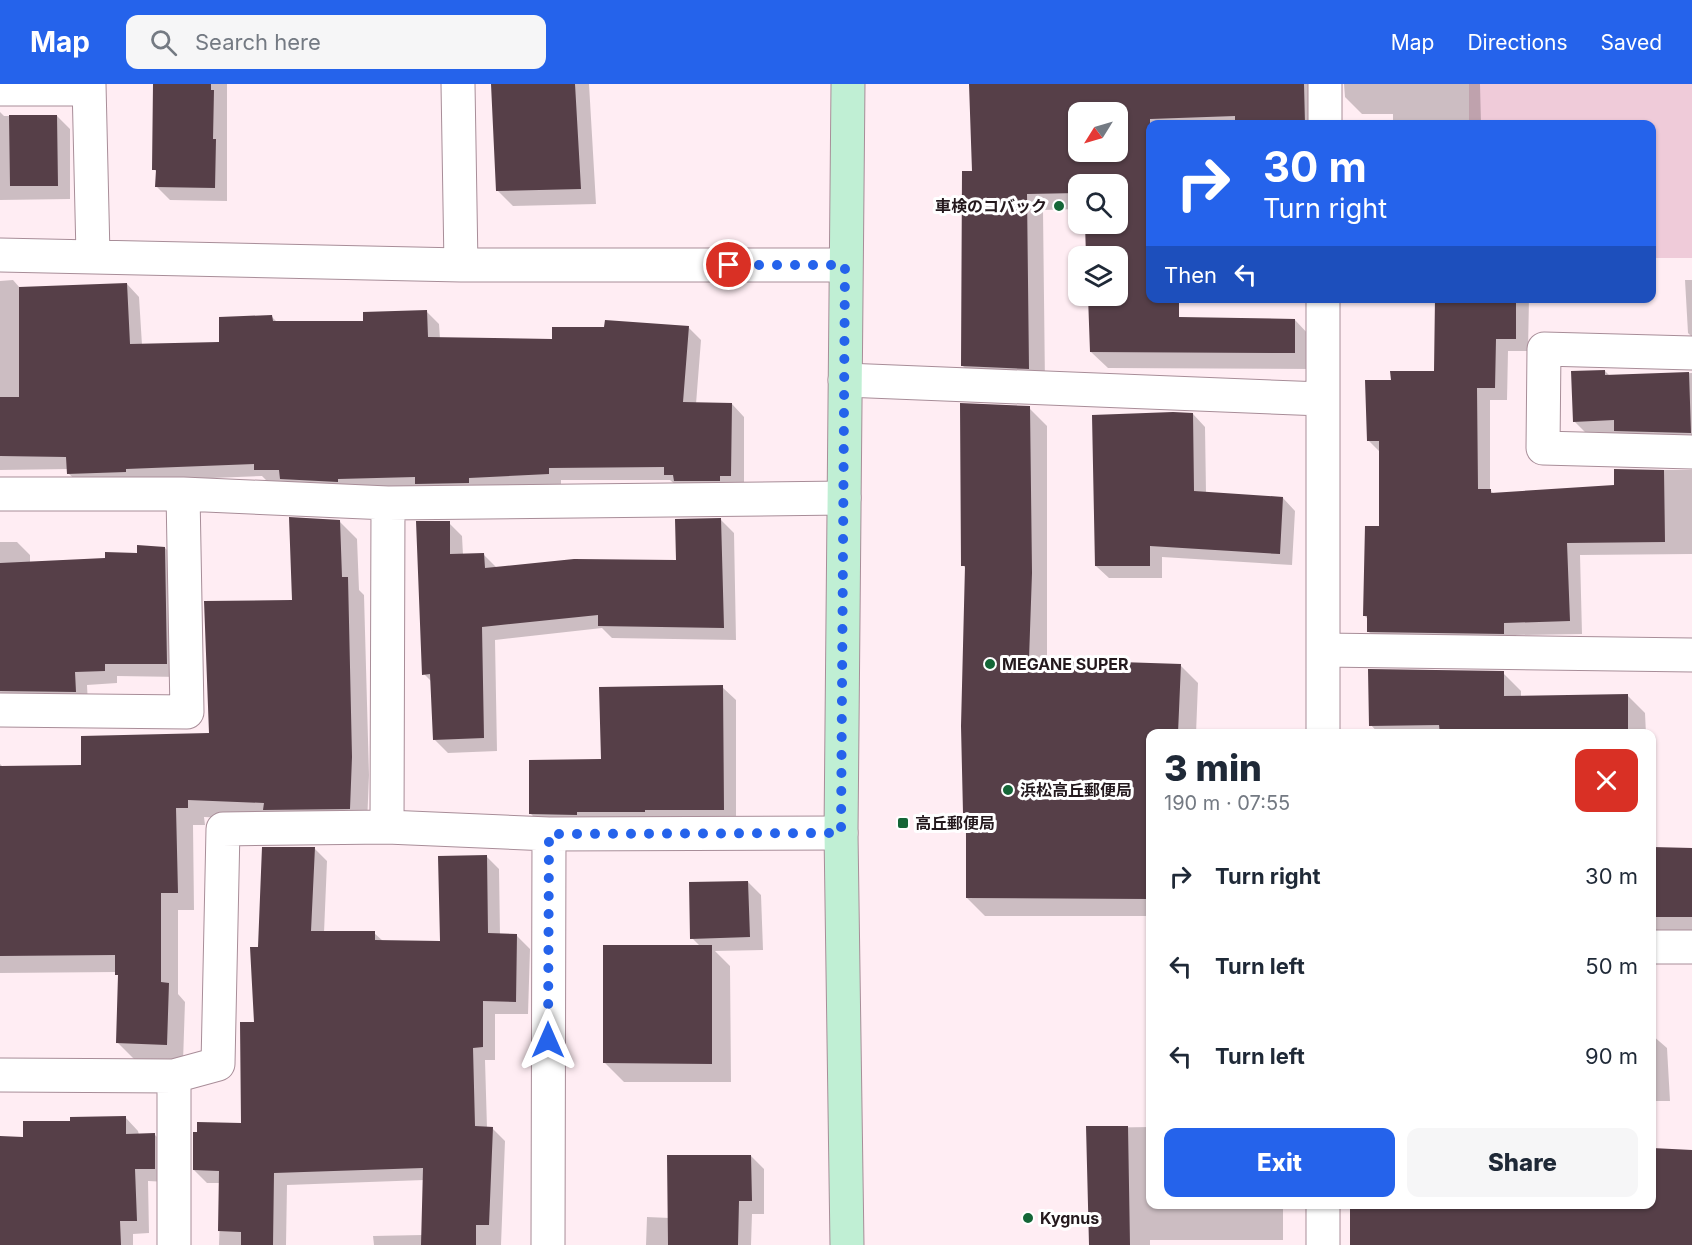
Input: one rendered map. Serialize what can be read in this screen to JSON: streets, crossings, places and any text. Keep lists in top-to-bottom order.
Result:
{
  "places": {
    "other": [
      "車検のコバック",
      "MEGANE SUPER",
      "浜松高丘郵便局",
      "Kygnus"
    ],
    "transit": ["高丘郵便局"]
  },
  "north": "bottom left",
  "page": {
    "header": "Map",
    "search": "Search here",
    "nav": ["Map", "Directions", "Saved"],
    "turn": ["30 m", "Turn right"],
    "then": "Then",
    "heading": ["3 min", "190 m · 07:55"],
    "list": [
      {
        "name": "Turn right",
        "value": "30 m"
      },
      {
        "name": "Turn left",
        "value": "50 m"
      },
      {
        "name": "Turn left",
        "value": "90 m"
      }
    ],
    "buttons": ["Exit", "Share"]
  }
}
